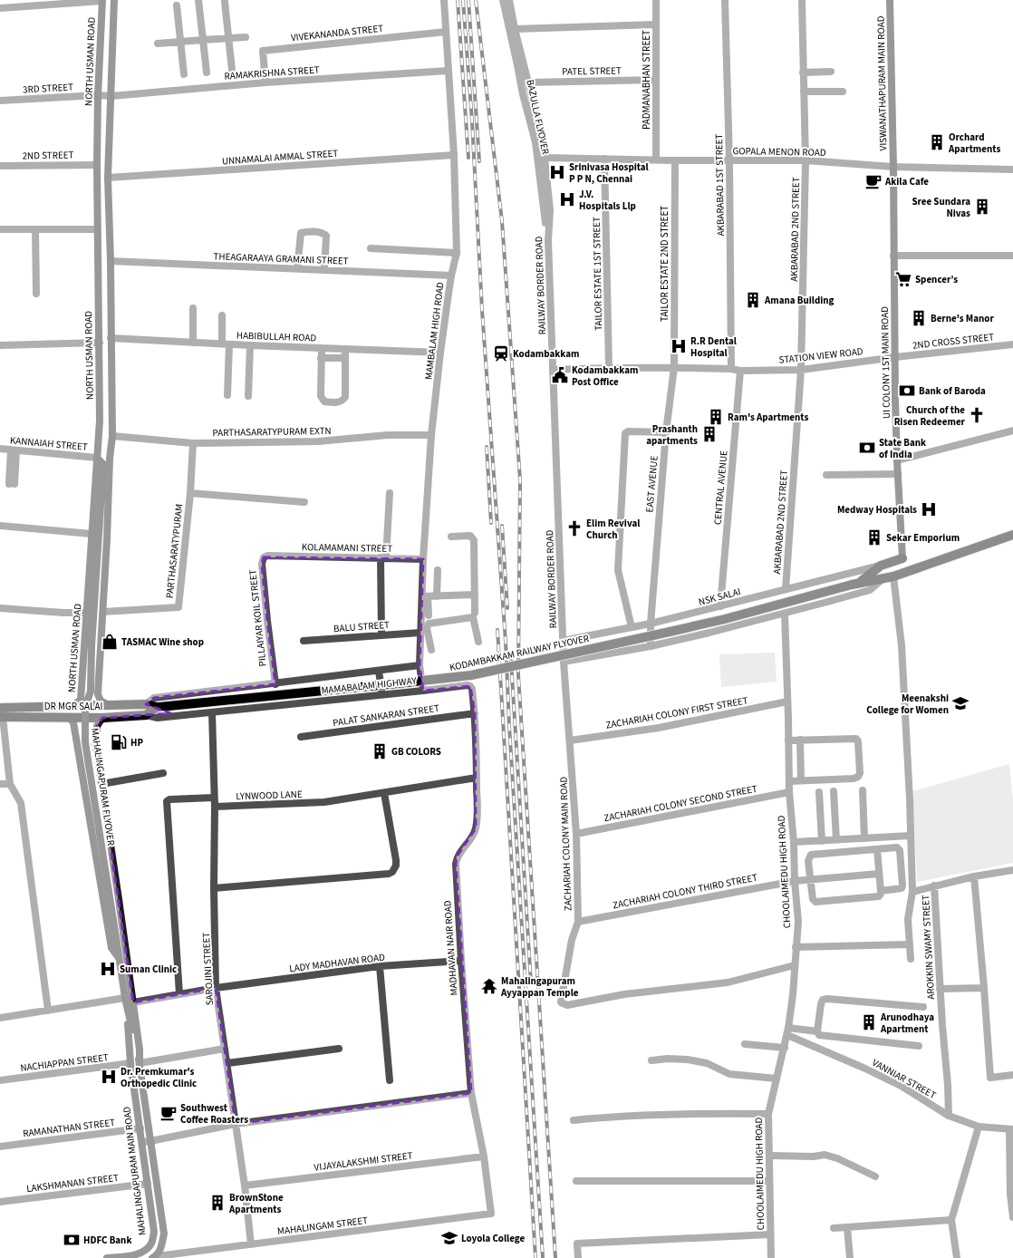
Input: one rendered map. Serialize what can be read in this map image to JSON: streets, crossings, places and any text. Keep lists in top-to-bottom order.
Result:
{
  "streets": {
    "main road": [
      "NORTH USMAN ROAD",
      "VISWANATHAPURAM MAIN ROAD",
      "UI COLONY 1ST MAIN ROAD",
      "KODAMBAKKAM RAILWAY FLYOVER",
      "DR MGR SALAI",
      "MAHALINGAPURAM FLYOVER",
      "MAHALINGAPURAM MAIN ROAD"
    ],
    "street": [
      "VIVEKANANDA STREET",
      "PATEL STREET",
      "RAMAKRISHNA STREET",
      "PADMANABHAN STREET",
      "3RD STREET",
      "BAZULLA FLYOVER",
      "GOPALA MENON ROAD",
      "2ND STREET",
      "UNNAMALAI AMMAL STREET",
      "AKBARABAD 1ST STREET",
      "AKBARABAD 2ND STREET",
      "THEAGARAAYA GRAMANI STREET",
      "TAILOR ESTATE 2ND STREET",
      "TAILOR ESTATE 1ST STREET",
      "RAILWAY BORDER ROAD",
      "MAMBALAM HIGH ROAD",
      "HABIBULLAH ROAD",
      "2ND CROSS STREET",
      "STATION VIEW ROAD",
      "PARTHASARATYPURAM EXTN",
      "KANNAIAH STREET",
      "EAST AVENUE",
      "CENTRAL AVENUE",
      "KOLAMAMANI STREET",
      "PARTHASARATYPURAM",
      "NSK SALAI",
      "PILLAIYAR KOIL STREET",
      "BALU STREET",
      "MAMABALAM HIGHWAY",
      "ZACHARIAH COLONY FIRST STREET",
      "PALAT SANKARAN STREET",
      "LYNWOOD LANE",
      "ZACHARIAH COLONY SECOND STREET",
      "ZACHARIAH COLONY MAIN ROAD",
      "CHOOLAIMEDU HIGH ROAD",
      "ZACHARIAH COLONY THIRD STREET",
      "AROKKIN SWAMY STREET",
      "MADHAVAN NAIR ROAD",
      "LADY MADHAVAN ROAD",
      "SAROJINI STREET",
      "NACHIAPPAN STREET",
      "VANNIAR STREET",
      "RAMANATHAN STREET",
      "VIJAYALAKSHMI STREET",
      "LAKSHMANAN STREET",
      "MAHALINGAM STREET"
    ]
  },
  "crossings": [
    ["VIVEKANANDA STREET", "RAMAKRISHNA STREET"],
    ["VIVEKANANDA STREET", "MAMBALAM HIGH ROAD"],
    ["NORTH USMAN ROAD", "RAMAKRISHNA STREET"],
    ["NORTH USMAN ROAD", "3RD STREET"],
    ["NORTH USMAN ROAD", "2ND STREET"],
    ["NORTH USMAN ROAD", "KANNAIAH STREET"],
    ["NORTH USMAN ROAD", "DR MGR SALAI"],
    ["PATEL STREET", "PADMANABHAN STREET"],
    ["PATEL STREET", "RAILWAY BORDER ROAD"],
    ["RAMAKRISHNA STREET", "3RD STREET"],
    ["RAMAKRISHNA STREET", "MAMBALAM HIGH ROAD"],
    ["PADMANABHAN STREET", "GOPALA MENON ROAD"],
    ["VISWANATHAPURAM MAIN ROAD", "GOPALA MENON ROAD"],
    ["VISWANATHAPURAM MAIN ROAD", "UI COLONY 1ST MAIN ROAD"],
    ["BAZULLA FLYOVER", "RAILWAY BORDER ROAD"],
    ["GOPALA MENON ROAD", "AKBARABAD 1ST STREET"],
    ["GOPALA MENON ROAD", "AKBARABAD 2ND STREET"],
    ["GOPALA MENON ROAD", "TAILOR ESTATE 2ND STREET"],
    ["GOPALA MENON ROAD", "TAILOR ESTATE 1ST STREET"],
    ["GOPALA MENON ROAD", "RAILWAY BORDER ROAD"],
    ["GOPALA MENON ROAD", "UI COLONY 1ST MAIN ROAD"],
    ["UNNAMALAI AMMAL STREET", "MAMBALAM HIGH ROAD"],
    ["AKBARABAD 1ST STREET", "STATION VIEW ROAD"],
    ["AKBARABAD 2ND STREET", "STATION VIEW ROAD"],
    ["AKBARABAD 2ND STREET", "NSK SALAI"],
    ["THEAGARAAYA GRAMANI STREET", "MAMBALAM HIGH ROAD"],
    ["TAILOR ESTATE 2ND STREET", "STATION VIEW ROAD"],
    ["TAILOR ESTATE 2ND STREET", "EAST AVENUE"],
    ["TAILOR ESTATE 1ST STREET", "STATION VIEW ROAD"],
    ["RAILWAY BORDER ROAD", "STATION VIEW ROAD"],
    ["RAILWAY BORDER ROAD", "NSK SALAI"],
    ["RAILWAY BORDER ROAD", "ZACHARIAH COLONY MAIN ROAD"],
    ["MAMBALAM HIGH ROAD", "HABIBULLAH ROAD"],
    ["MAMBALAM HIGH ROAD", "PARTHASARATYPURAM EXTN"],
    ["MAMBALAM HIGH ROAD", "KOLAMAMANI STREET"],
    ["MAMBALAM HIGH ROAD", "BALU STREET"],
    ["MAMBALAM HIGH ROAD", "MAMABALAM HIGHWAY"],
    ["2ND CROSS STREET", "STATION VIEW ROAD"],
    ["2ND CROSS STREET", "UI COLONY 1ST MAIN ROAD"],
    ["STATION VIEW ROAD", "UI COLONY 1ST MAIN ROAD"],
    ["STATION VIEW ROAD", "EAST AVENUE"],
    ["STATION VIEW ROAD", "CENTRAL AVENUE"],
    ["PARTHASARATYPURAM EXTN", "PARTHASARATYPURAM"],
    ["EAST AVENUE", "NSK SALAI"],
    ["CENTRAL AVENUE", "NSK SALAI"],
    ["KOLAMAMANI STREET", "PILLAIYAR KOIL STREET"],
    ["NSK SALAI", "KODAMBAKKAM RAILWAY FLYOVER"],
    ["PILLAIYAR KOIL STREET", "MAMABALAM HIGHWAY"],
    ["KODAMBAKKAM RAILWAY FLYOVER", "MAMABALAM HIGHWAY"],
    ["KODAMBAKKAM RAILWAY FLYOVER", "DR MGR SALAI"],
    ["MAMABALAM HIGHWAY", "DR MGR SALAI"],
    ["MAMABALAM HIGHWAY", "MADHAVAN NAIR ROAD"],
    ["MAMABALAM HIGHWAY", "SAROJINI STREET"],
    ["ZACHARIAH COLONY FIRST STREET", "ZACHARIAH COLONY MAIN ROAD"],
    ["ZACHARIAH COLONY FIRST STREET", "CHOOLAIMEDU HIGH ROAD"],
    ["PALAT SANKARAN STREET", "MADHAVAN NAIR ROAD"],
    ["MAHALINGAPURAM FLYOVER", "MAHALINGAPURAM MAIN ROAD"],
    ["LYNWOOD LANE", "MADHAVAN NAIR ROAD"],
    ["LYNWOOD LANE", "SAROJINI STREET"],
    ["ZACHARIAH COLONY SECOND STREET", "ZACHARIAH COLONY MAIN ROAD"],
    ["ZACHARIAH COLONY SECOND STREET", "CHOOLAIMEDU HIGH ROAD"],
    ["ZACHARIAH COLONY MAIN ROAD", "CHOOLAIMEDU HIGH ROAD"],
    ["ZACHARIAH COLONY MAIN ROAD", "ZACHARIAH COLONY THIRD STREET"],
    ["CHOOLAIMEDU HIGH ROAD", "ZACHARIAH COLONY THIRD STREET"],
    ["CHOOLAIMEDU HIGH ROAD", "VANNIAR STREET"],
    ["AROKKIN SWAMY STREET", "VANNIAR STREET"],
    ["MADHAVAN NAIR ROAD", "LADY MADHAVAN ROAD"],
    ["MADHAVAN NAIR ROAD", "VIJAYALAKSHMI STREET"],
    ["MADHAVAN NAIR ROAD", "MAHALINGAM STREET"],
    ["LADY MADHAVAN ROAD", "SAROJINI STREET"],
    ["LADY MADHAVAN ROAD", "MAHALINGAPURAM MAIN ROAD"],
    ["SAROJINI STREET", "VIJAYALAKSHMI STREET"],
    ["SAROJINI STREET", "MAHALINGAM STREET"],
    ["NACHIAPPAN STREET", "MAHALINGAPURAM MAIN ROAD"],
    ["RAMANATHAN STREET", "MAHALINGAPURAM MAIN ROAD"],
    ["MAHALINGAPURAM MAIN ROAD", "LAKSHMANAN STREET"],
    ["MAHALINGAPURAM MAIN ROAD", "MAHALINGAM STREET"]
  ],
  "places": {
    "building": [
      "Orchard Apartments",
      "Sree Sundara Nivas",
      "Amana Building",
      "Berne's Manor",
      "Ram's Apartments",
      "Prashanth apartments",
      "Sekar Emporium",
      "GB COLORS",
      "Arunodhaya Apartment",
      "BrownStone Apartments"
    ],
    "hospital": [
      "Srinivasa Hospital P P N, Chennai",
      "J.V. Hospitals Llp",
      "R.R Dental Hospital",
      "Medway Hospitals",
      "Suman Clinic",
      "Dr. Premkumar's Orthopedic Clinic"
    ],
    "cafe": ["Akila Cafe", "Southwest Coffee Roasters"],
    "supermarket": ["Spencer’s"],
    "station": ["Kodambakkam"],
    "public building": ["Kodambakkam Post Office"],
    "bank": ["Bank of Baroda", "State Bank of India", "HDFC Bank"],
    "church": ["Church of the Risen Redeemer", "Elim Revival Church"],
    "shop": ["TASMAC Wine shop"],
    "school or university": ["Meenakshi College for Women", "Loyola College"],
    "fuel station": ["HP"],
    "temple": ["Mahalingapuram Ayyappan Temple"]
  }
}
